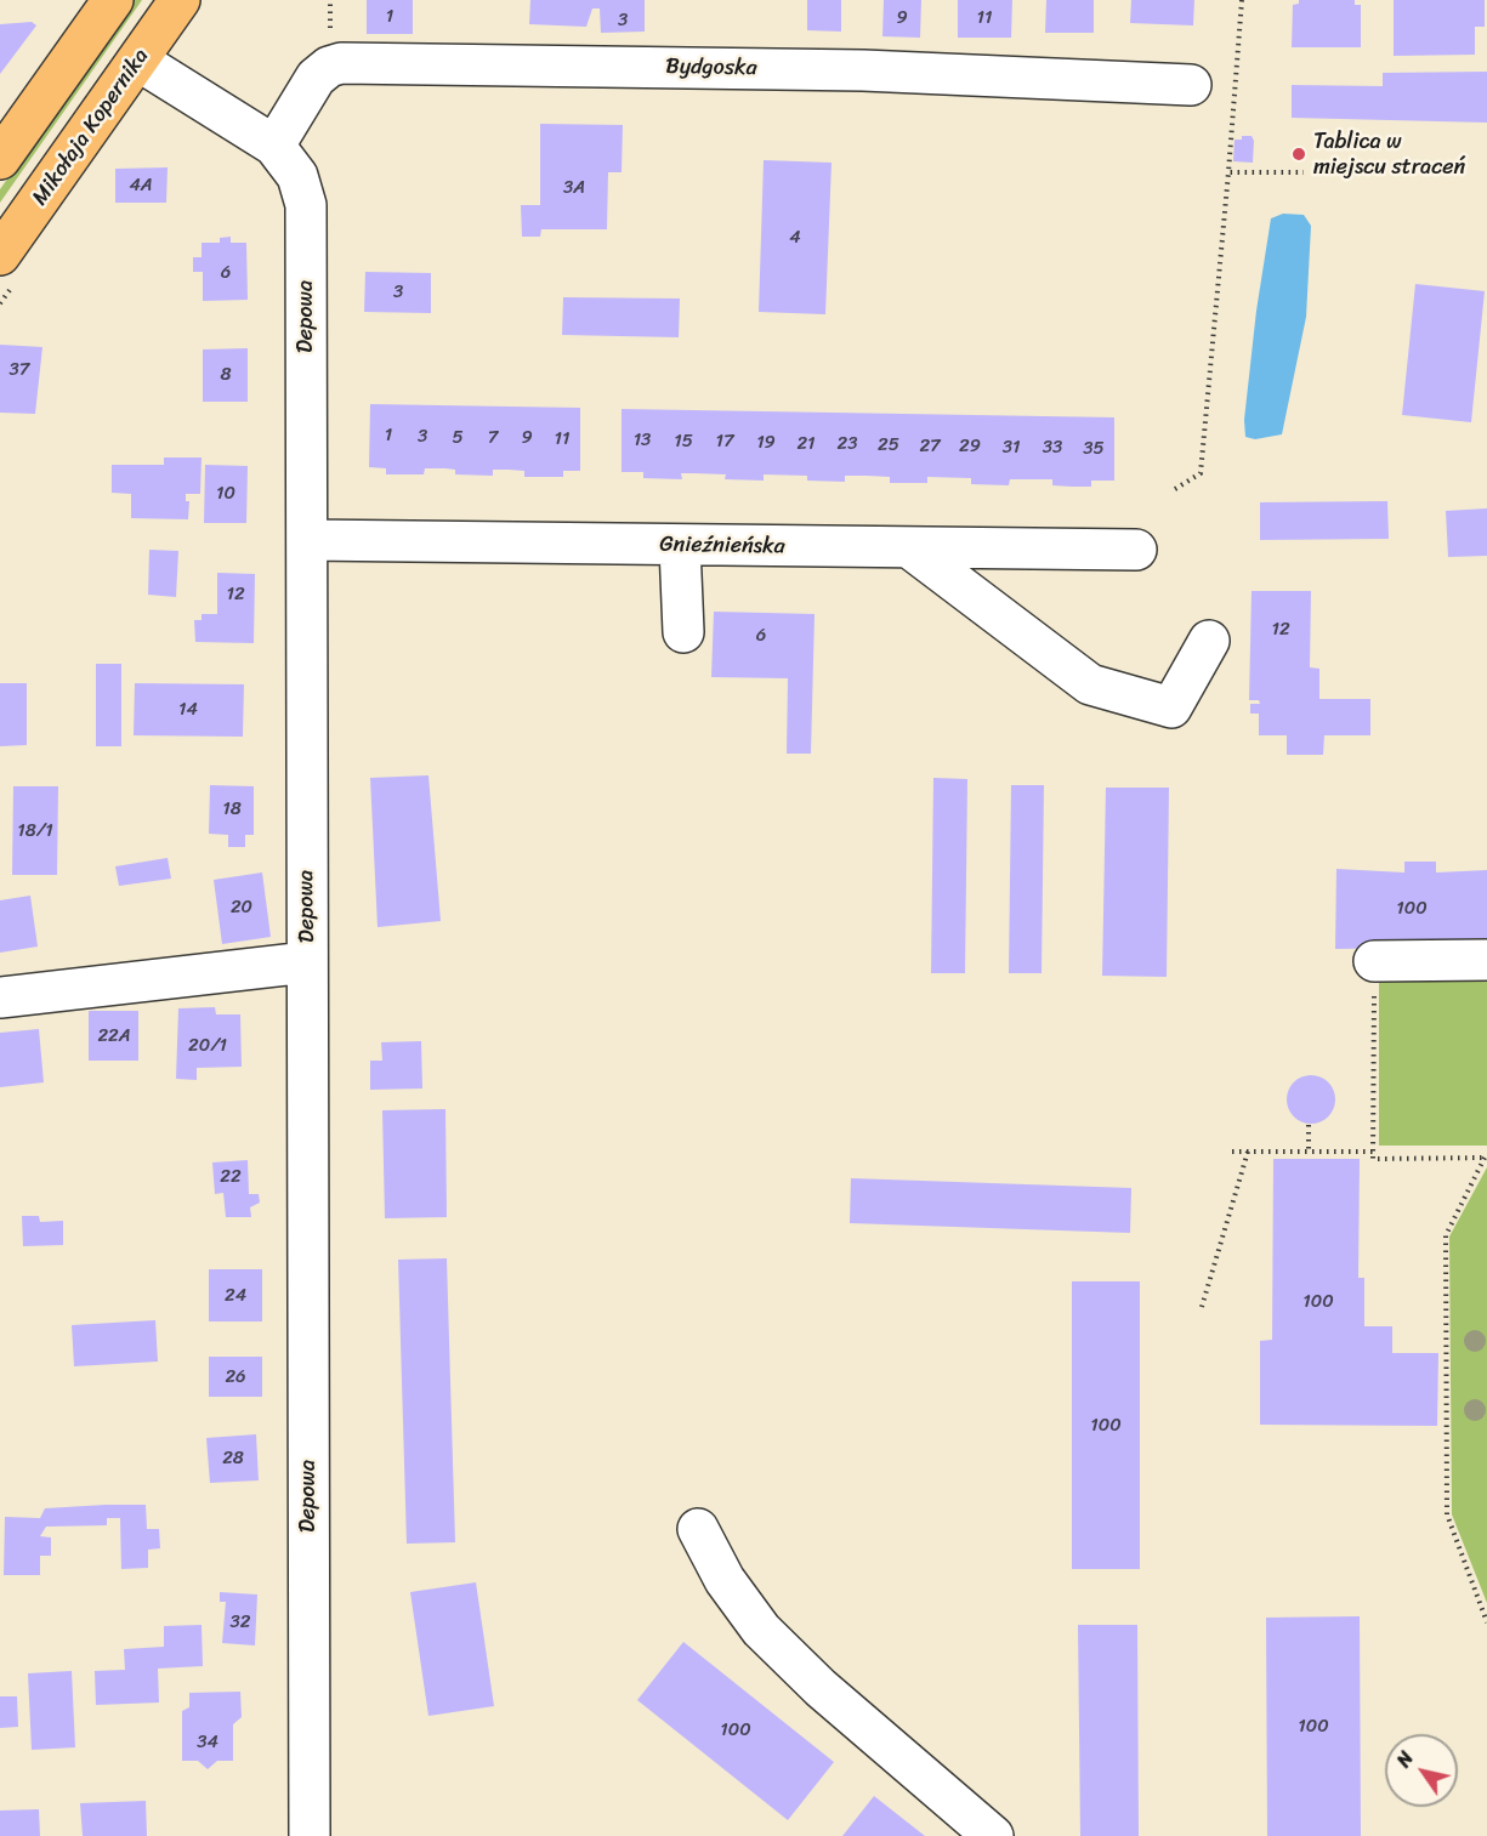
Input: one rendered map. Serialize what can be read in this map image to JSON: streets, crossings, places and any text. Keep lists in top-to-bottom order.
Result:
{
  "streets": {
    "main road": ["Mikołaja Kopernika"],
    "street": ["Bydgoska", "Depowa", "Gnieźnieńska"]
  },
  "crossings": [
    ["Bydgoska", "Depowa"],
    ["Mikołaja Kopernika", "Depowa"],
    ["Depowa", "Gnieźnieńska"]
  ],
  "places": ["Tablica w miejscu straceń"],
  "house_numbers": [
    "1",
    "9",
    "11",
    "3",
    "4A",
    "3A",
    "4",
    "6",
    "3",
    "37",
    "8",
    "1",
    "3",
    "5",
    "7",
    "9",
    "11",
    "13",
    "15",
    "17",
    "19",
    "21",
    "23",
    "25",
    "27",
    "29",
    "31",
    "33",
    "35",
    "10",
    "12",
    "12",
    "6",
    "14",
    "18",
    "18/1",
    "20",
    "100",
    "22A",
    "20/1",
    "22",
    "24",
    "100",
    "26",
    "100",
    "28",
    "32",
    "100",
    "100",
    "34"
  ],
  "north": "top left"
}
